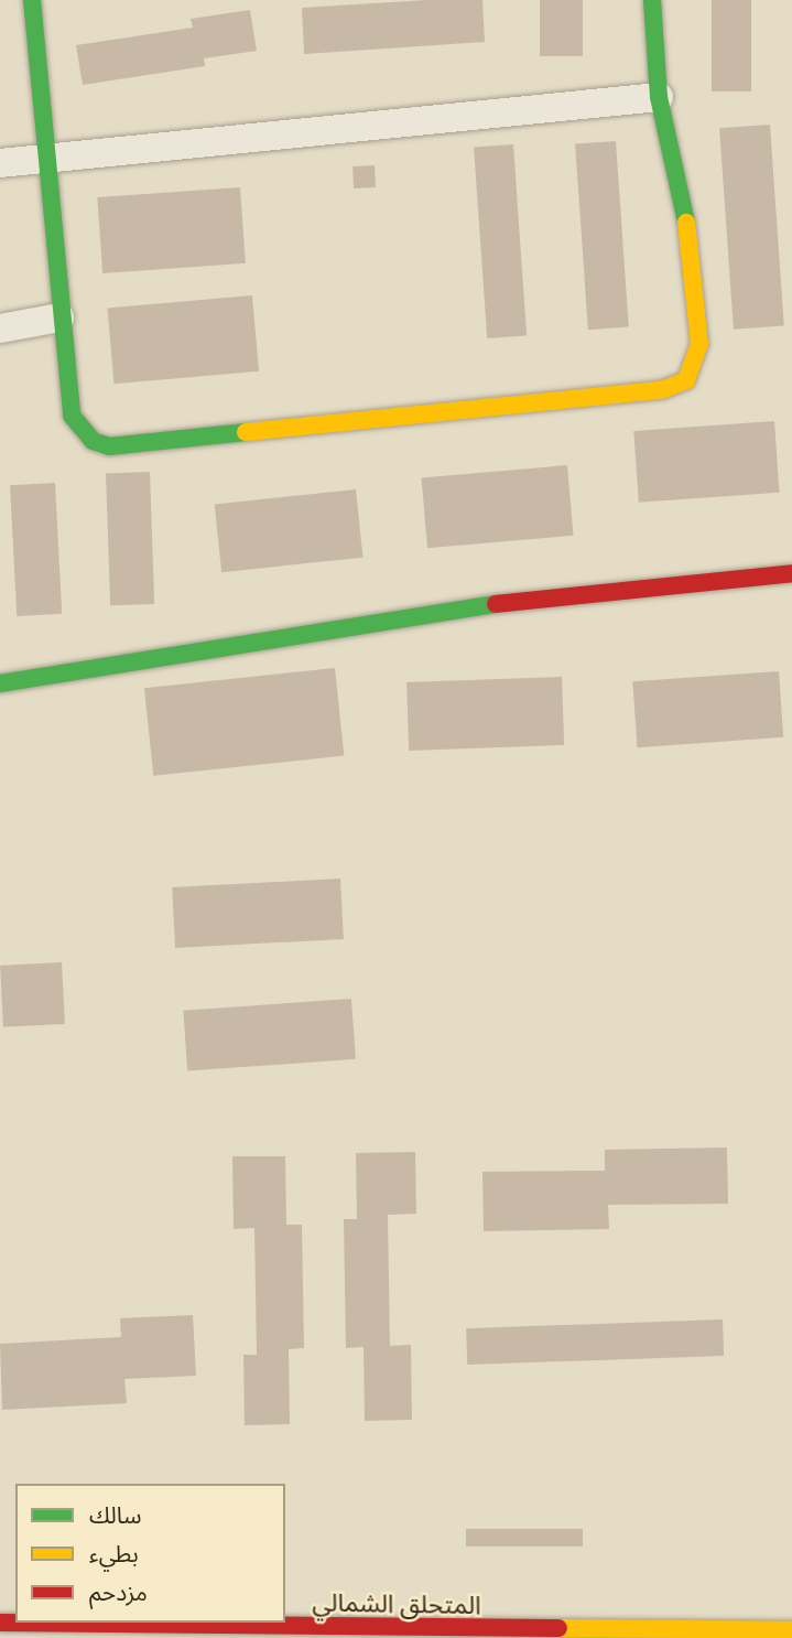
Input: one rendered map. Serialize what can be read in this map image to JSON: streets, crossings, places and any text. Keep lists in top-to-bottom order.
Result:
{
  "streets": {
    "main road": ["المتحلق الشمالي"]
  },
  "legend": ["سالك", "بطيء", "مزدحم"]
}
